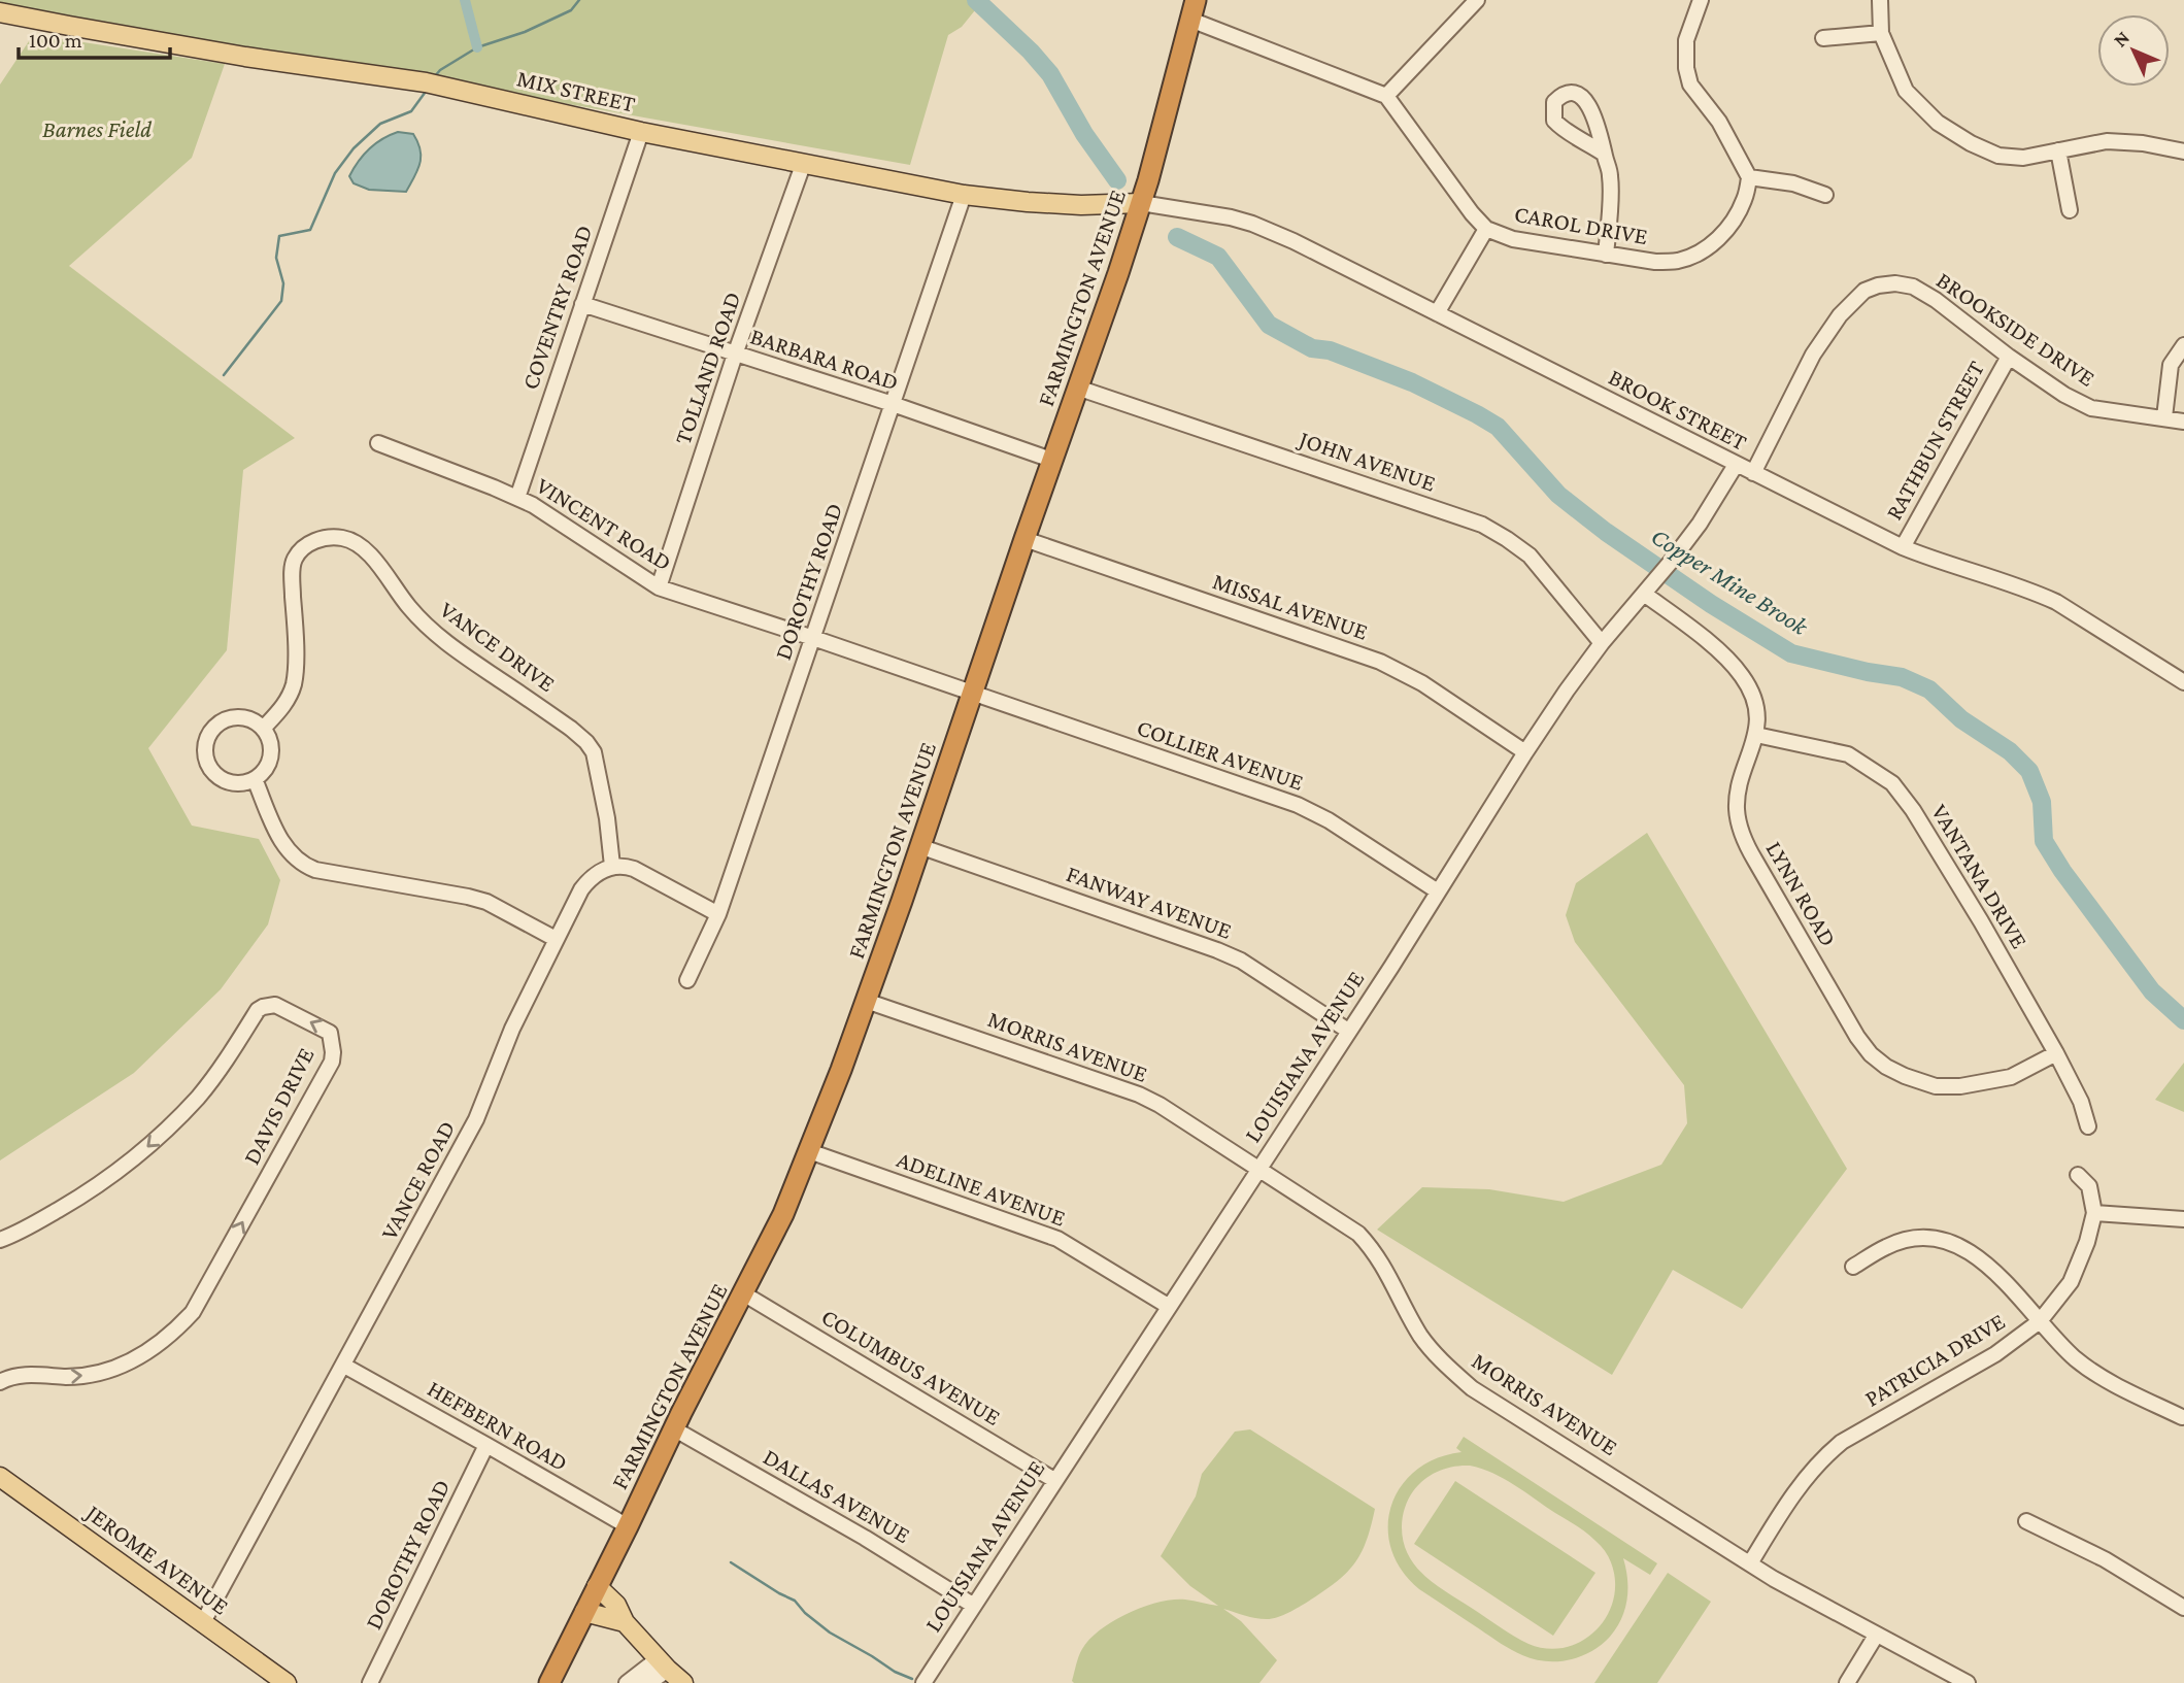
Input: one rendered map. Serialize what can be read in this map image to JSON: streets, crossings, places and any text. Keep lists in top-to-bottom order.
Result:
{
  "streets": {
    "highway": ["FARMINGTON AVENUE"],
    "main road": ["MIX STREET", "JEROME AVENUE"],
    "street": [
      "CAROL DRIVE",
      "COVENTRY ROAD",
      "BROOKSIDE DRIVE",
      "BARBARA ROAD",
      "TOLLAND ROAD",
      "BROOK STREET",
      "RATHBUN STREET",
      "JOHN AVENUE",
      "VINCENT ROAD",
      "DOROTHY ROAD",
      "MISSAL AVENUE",
      "VANCE DRIVE",
      "COLLIER AVENUE",
      "VANTANA DRIVE",
      "LYNN ROAD",
      "FANWAY AVENUE",
      "MORRIS AVENUE",
      "LOUISIANA AVENUE",
      "DAVIS DRIVE",
      "VANCE ROAD",
      "ADELINE AVENUE",
      "PATRICIA DRIVE",
      "COLUMBUS AVENUE",
      "HEFBERN ROAD",
      "DALLAS AVENUE"
    ]
  },
  "crossings": [
    ["MIX STREET", "FARMINGTON AVENUE"],
    ["MIX STREET", "COVENTRY ROAD"],
    ["MIX STREET", "TOLLAND ROAD"],
    ["MIX STREET", "BROOK STREET"],
    ["MIX STREET", "DOROTHY ROAD"],
    ["FARMINGTON AVENUE", "BARBARA ROAD"],
    ["FARMINGTON AVENUE", "BROOK STREET"],
    ["FARMINGTON AVENUE", "JOHN AVENUE"],
    ["FARMINGTON AVENUE", "VINCENT ROAD"],
    ["FARMINGTON AVENUE", "MISSAL AVENUE"],
    ["FARMINGTON AVENUE", "COLLIER AVENUE"],
    ["FARMINGTON AVENUE", "FANWAY AVENUE"],
    ["FARMINGTON AVENUE", "MORRIS AVENUE"],
    ["FARMINGTON AVENUE", "ADELINE AVENUE"],
    ["FARMINGTON AVENUE", "COLUMBUS AVENUE"],
    ["FARMINGTON AVENUE", "HEFBERN ROAD"],
    ["FARMINGTON AVENUE", "DALLAS AVENUE"],
    ["COVENTRY ROAD", "BARBARA ROAD"],
    ["COVENTRY ROAD", "VINCENT ROAD"],
    ["BROOKSIDE DRIVE", "BROOK STREET"],
    ["BROOKSIDE DRIVE", "RATHBUN STREET"],
    ["BARBARA ROAD", "TOLLAND ROAD"],
    ["BARBARA ROAD", "DOROTHY ROAD"],
    ["TOLLAND ROAD", "VINCENT ROAD"],
    ["BROOK STREET", "RATHBUN STREET"],
    ["BROOK STREET", "LOUISIANA AVENUE"],
    ["JOHN AVENUE", "LOUISIANA AVENUE"],
    ["VINCENT ROAD", "DOROTHY ROAD"],
    ["VINCENT ROAD", "COLLIER AVENUE"],
    ["DOROTHY ROAD", "HEFBERN ROAD"],
    ["MISSAL AVENUE", "LOUISIANA AVENUE"],
    ["VANCE DRIVE", "VANCE ROAD"],
    ["COLLIER AVENUE", "LOUISIANA AVENUE"],
    ["VANTANA DRIVE", "LYNN ROAD"],
    ["LYNN ROAD", "LOUISIANA AVENUE"],
    ["FANWAY AVENUE", "LOUISIANA AVENUE"],
    ["MORRIS AVENUE", "LOUISIANA AVENUE"],
    ["MORRIS AVENUE", "PATRICIA DRIVE"],
    ["LOUISIANA AVENUE", "ADELINE AVENUE"],
    ["LOUISIANA AVENUE", "COLUMBUS AVENUE"],
    ["LOUISIANA AVENUE", "DALLAS AVENUE"],
    ["VANCE ROAD", "HEFBERN ROAD"],
    ["VANCE ROAD", "JEROME AVENUE"]
  ],
  "water": ["Copper Mine Brook"],
  "parks": ["Barnes Field"],
  "scale_bar": "100 m",
  "north": "top left"
}
